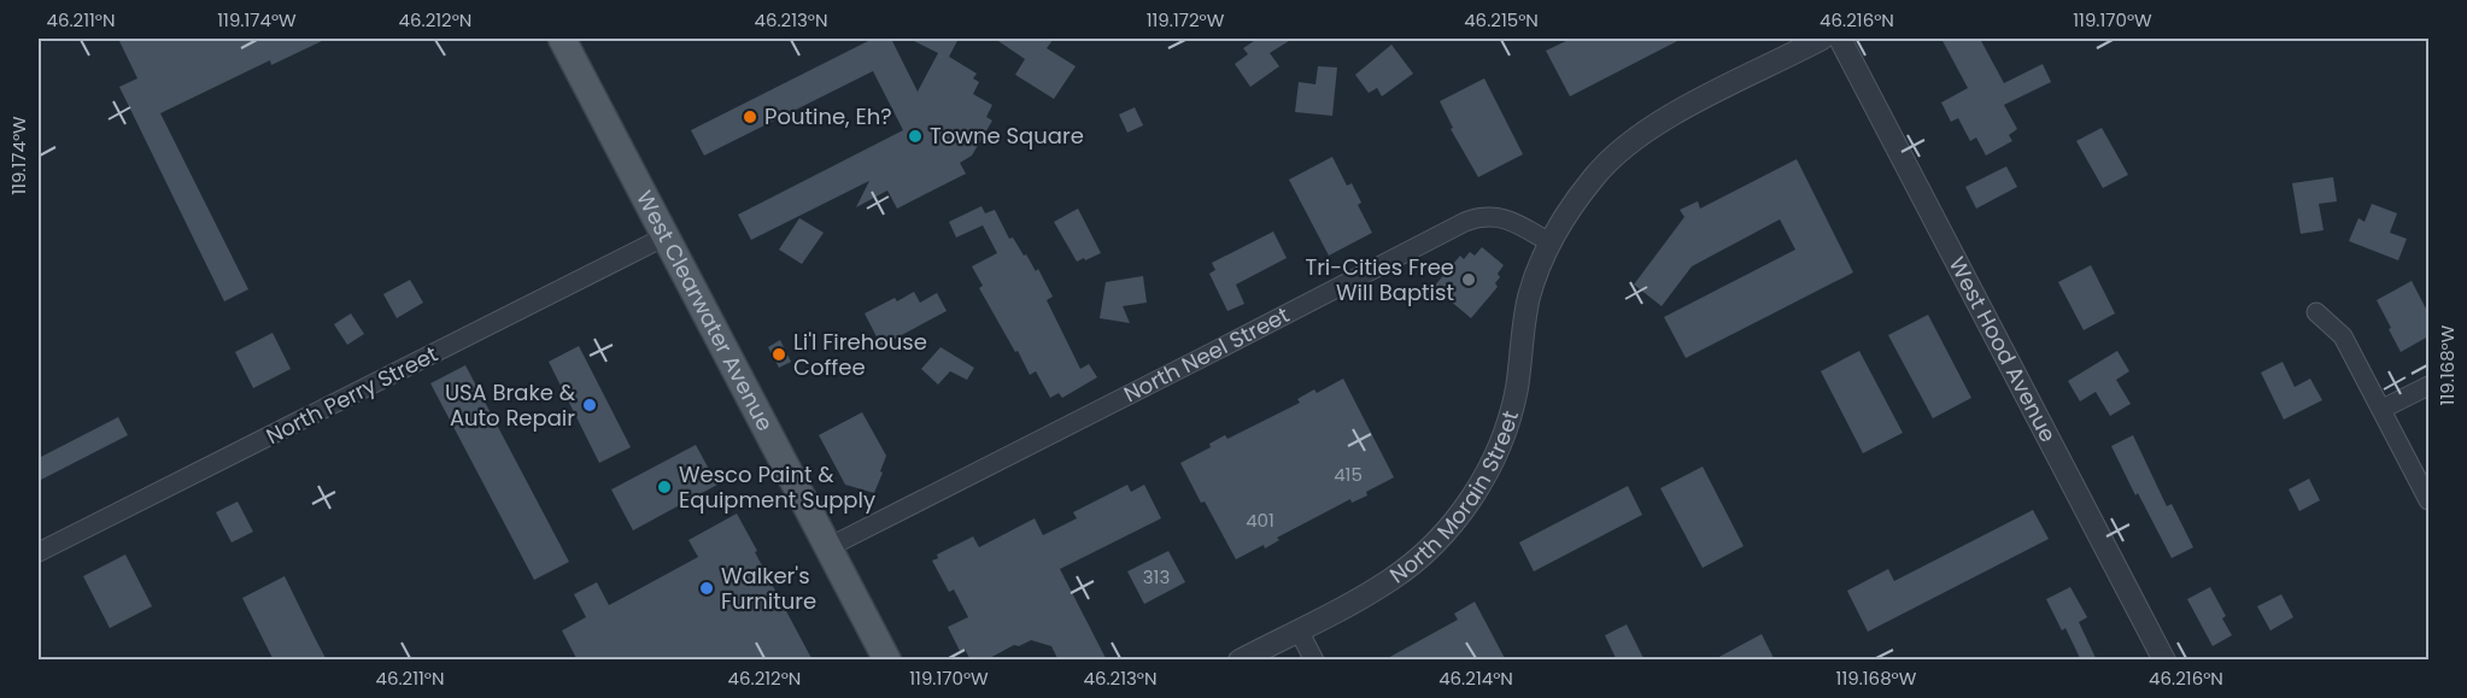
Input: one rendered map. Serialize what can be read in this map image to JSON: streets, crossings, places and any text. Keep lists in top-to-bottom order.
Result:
{
  "streets": {
    "main road": ["West Clearwater Avenue"],
    "street": [
      "West Hood Avenue",
      "North Neel Street",
      "North Perry Street",
      "North Morain Street"
    ]
  },
  "crossings": [
    ["West Clearwater Avenue", "North Neel Street"],
    ["West Clearwater Avenue", "North Perry Street"],
    ["North Neel Street", "North Morain Street"]
  ],
  "places": [
    "Poutine, Eh?",
    "Towne Square",
    "Tri-Cities Free Will Baptist",
    "Li'l Firehouse Coffee",
    "USA Brake & Auto Repair",
    "Wesco Paint & Equipment Supply",
    "Walker's Furniture"
  ],
  "house_numbers": ["415", "401", "313"],
  "coordinates": [
    "46.211°N",
    "119.174°W",
    "46.212°N",
    "46.213°N",
    "119.172°W",
    "46.215°N",
    "46.216°N",
    "119.170°W",
    "119.168°W",
    "46.214°N"
  ]
}
